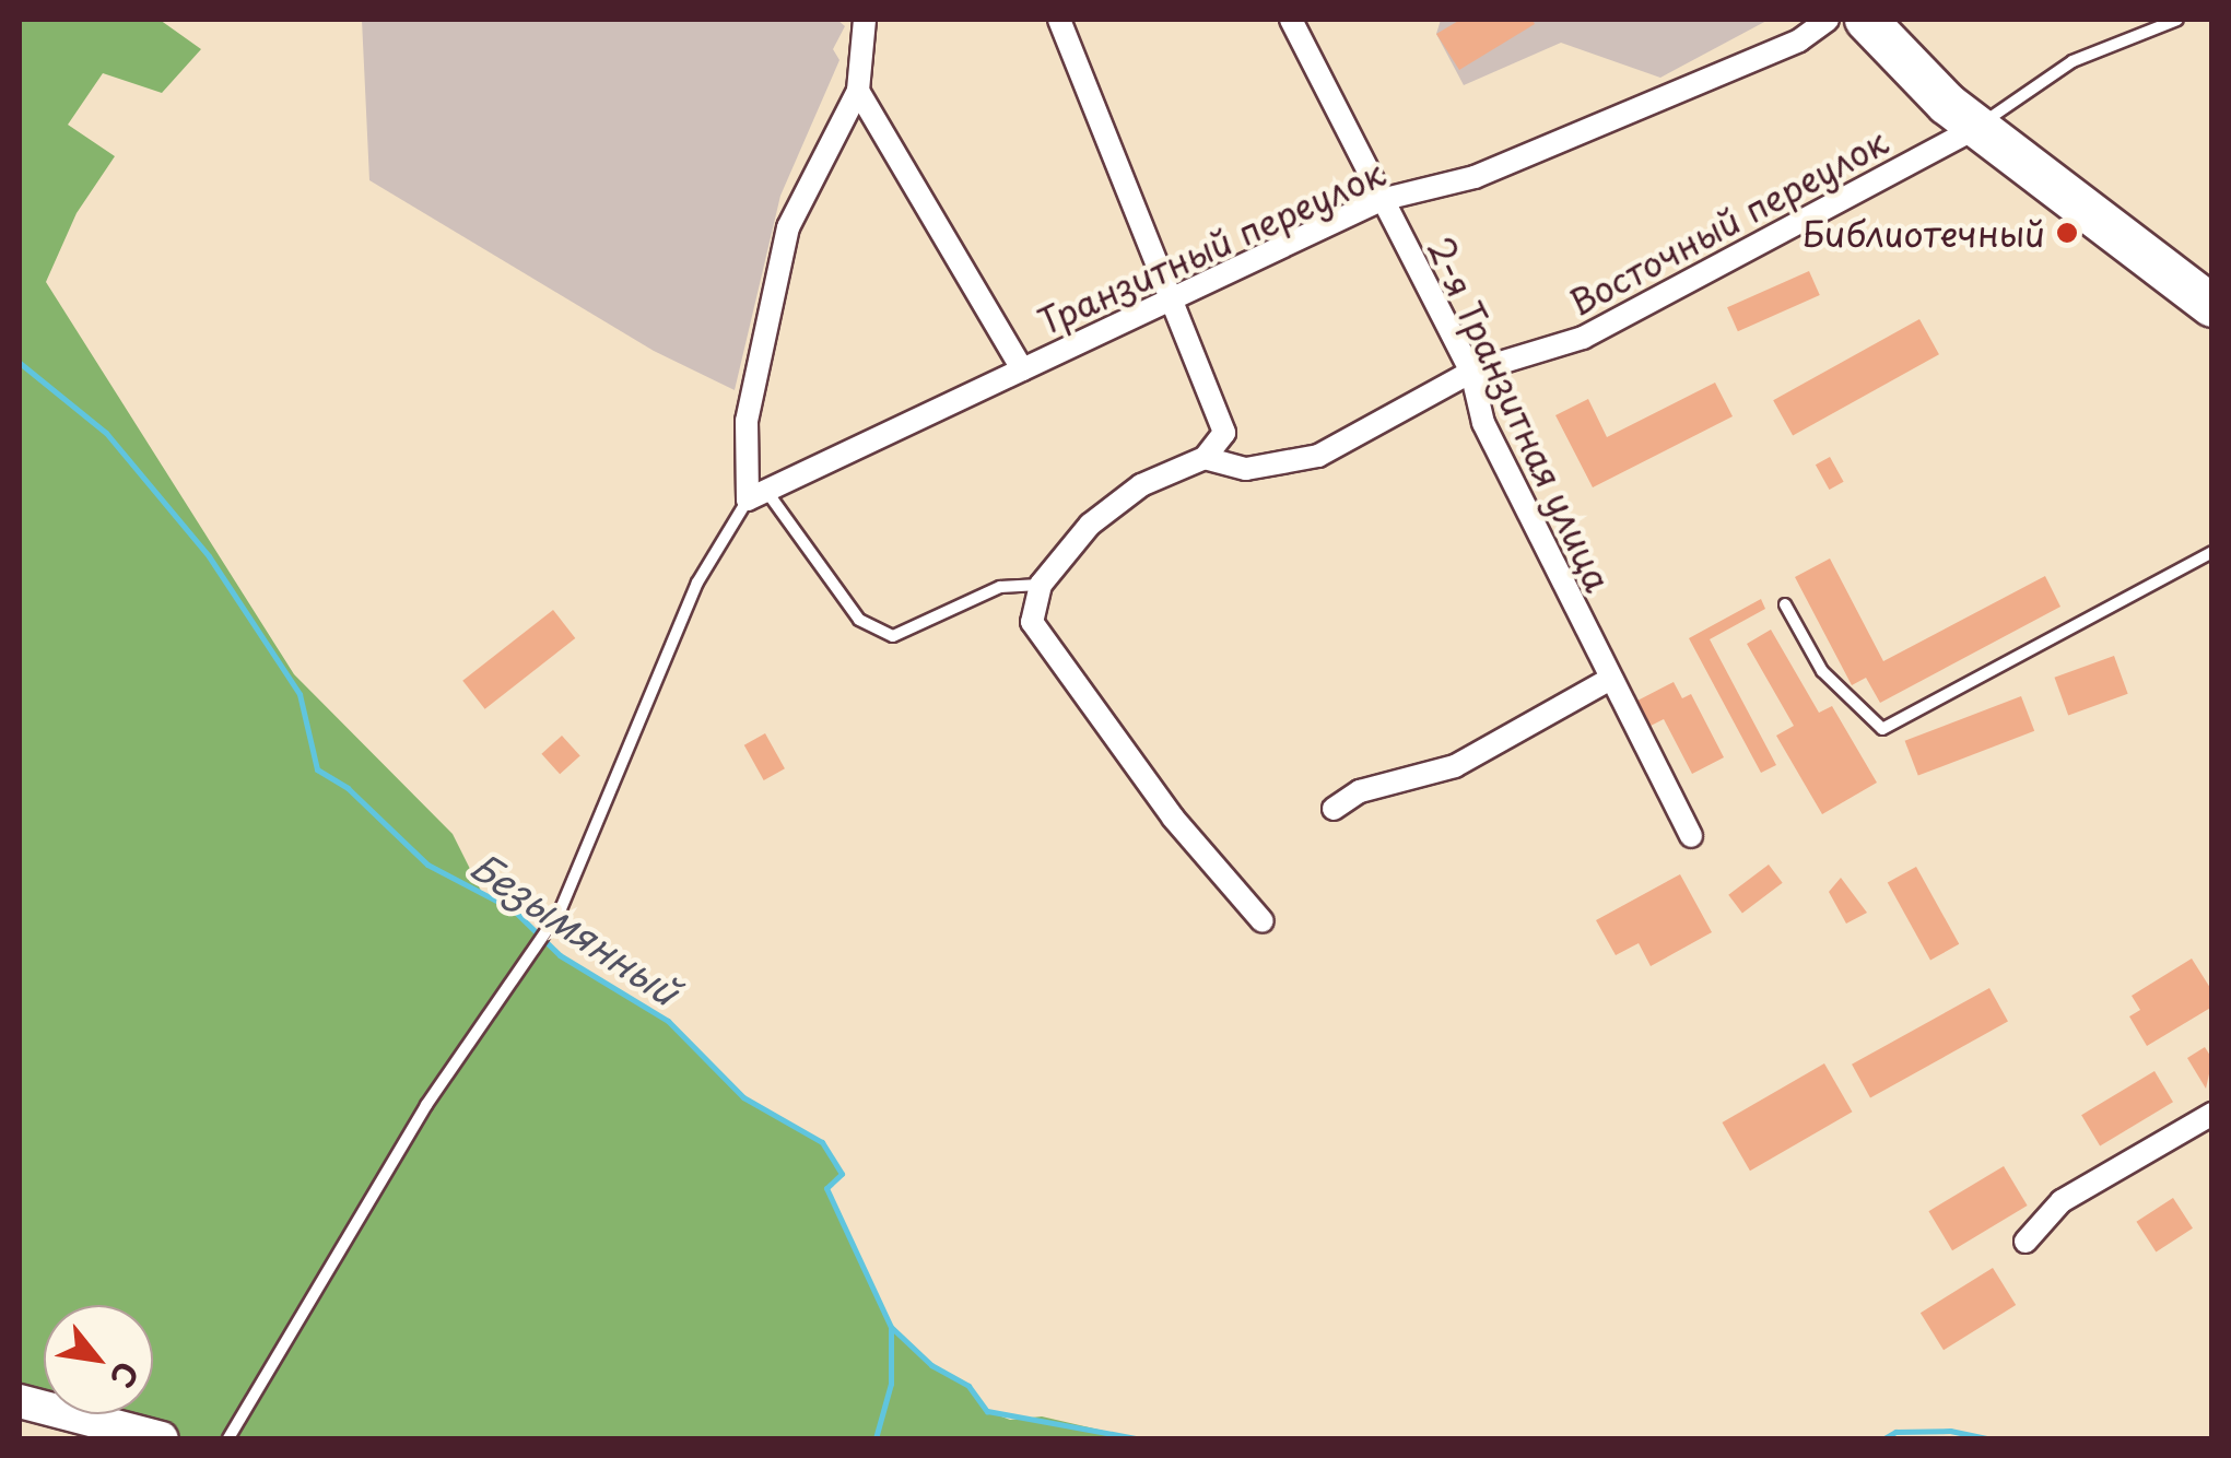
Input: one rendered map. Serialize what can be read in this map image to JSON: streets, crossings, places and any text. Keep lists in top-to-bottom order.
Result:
{
  "streets": {
    "street": ["Восточный переулок", "Транзитный переулок", "2-я Транзитная улица"]
  },
  "crossings": [
    ["Восточный переулок", "2-я Транзитная улица"],
    ["Транзитный переулок", "2-я Транзитная улица"]
  ],
  "water": ["Безымянный"],
  "places": ["Библиотечный"],
  "north": "bottom right"
}
